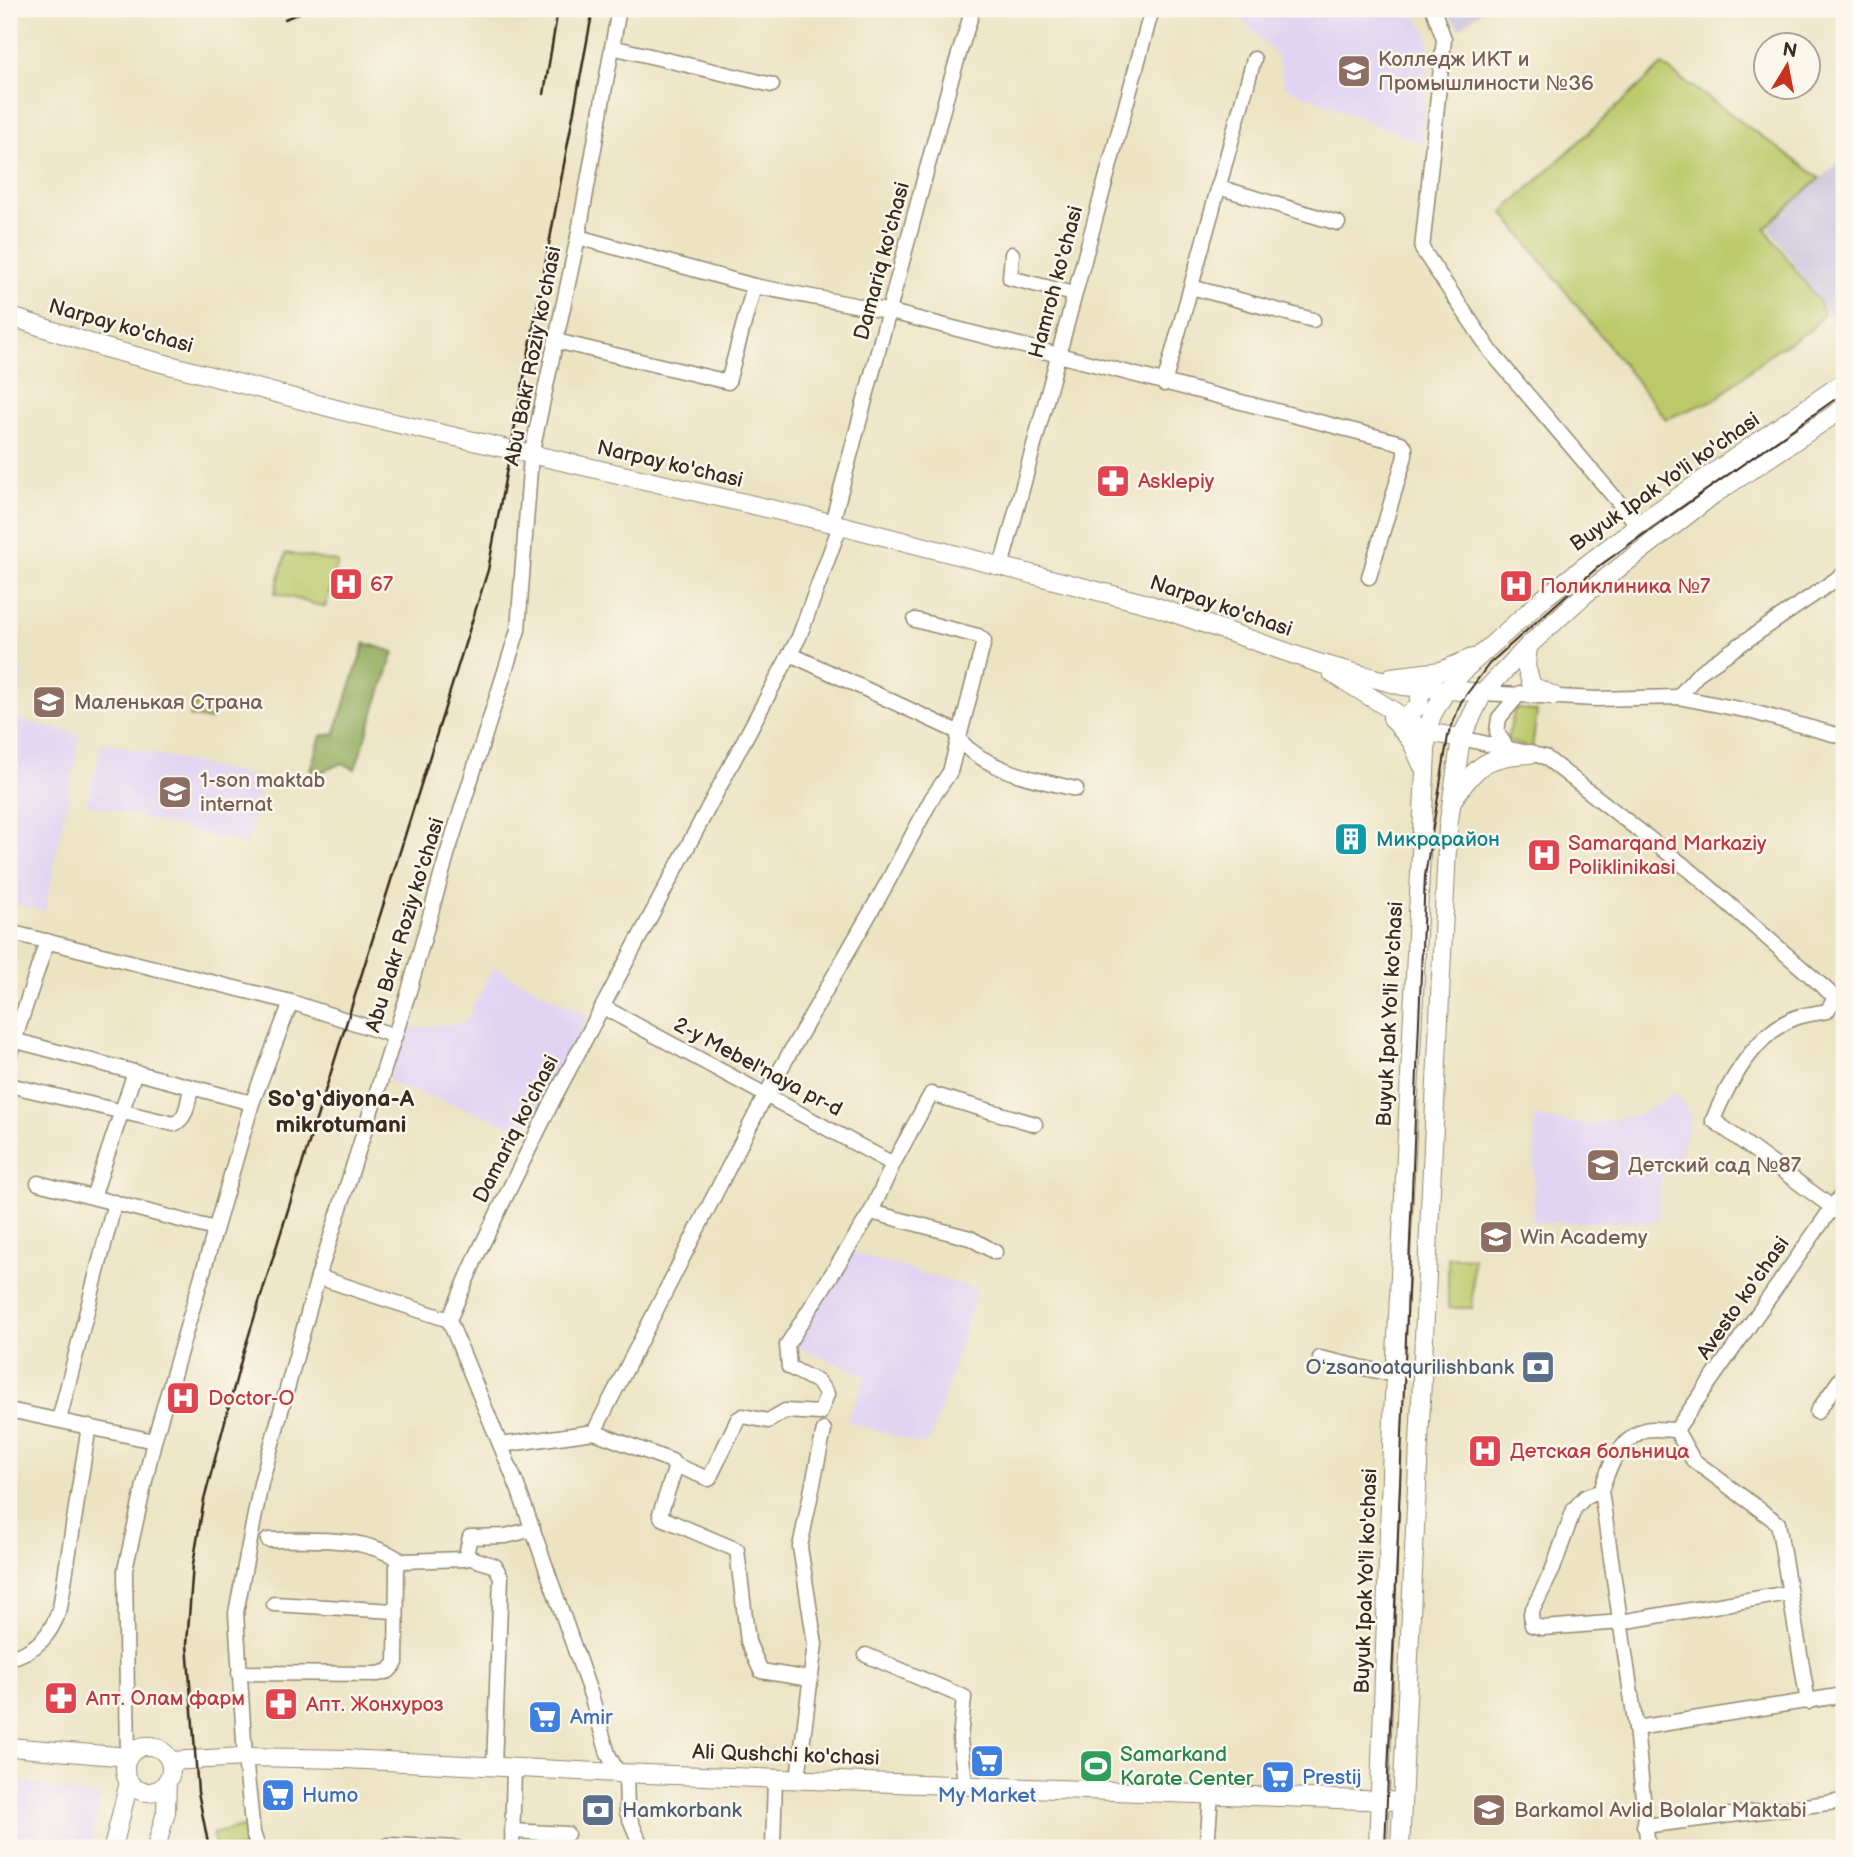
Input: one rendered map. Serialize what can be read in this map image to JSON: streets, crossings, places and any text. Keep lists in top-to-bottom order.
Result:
{
  "streets": {
    "main road": ["Narpay ko'chasi", "Buyuk Ipak Yo'li ko'chasi", "Ali Qushchi ko'chasi"],
    "street": [
      "Damariq ko'chasi",
      "Hamroh ko'chasi",
      "Abu Bakr Roziy ko'chasi",
      "2-y Mebel'naya pr-d",
      "Avesto ko'chasi"
    ]
  },
  "crossings": [
    ["Damariq ko'chasi", "Narpay ko'chasi"],
    ["Damariq ko'chasi", "2-y Mebel'naya pr-d"],
    ["Hamroh ko'chasi", "Narpay ko'chasi"],
    ["Narpay ko'chasi", "Abu Bakr Roziy ko'chasi"],
    ["Narpay ko'chasi", "Buyuk Ipak Yo'li ko'chasi"],
    ["Abu Bakr Roziy ko'chasi", "Ali Qushchi ko'chasi"],
    ["Buyuk Ipak Yo'li ko'chasi", "Ali Qushchi ko'chasi"]
  ],
  "districts": ["So‘g‘diyona-А mikrotumani"],
  "places": {
    "school or university": [
      "Колледж ИКТ и Промышлиности №36",
      "Маленькая Страна",
      "1-son maktab internat",
      "Детский сад №87",
      "Win Academy",
      "Barkamol Avlid Bolalar Maktabi"
    ],
    "pharmacy": ["Asklepiy", "Апт. Олам фарм", "Апт. Жонхуроз"],
    "hospital": [
      "67",
      "Поликлиника №7",
      "Samarqand Markaziy Poliklinikasi",
      "Doctor-O",
      "Детская больница"
    ],
    "building": ["Микрарайон"],
    "bank": ["Oʻzsanoatqurilishbank", "Hamkorbank"],
    "supermarket": [
      "Amir",
      "My Market",
      "Prestij",
      "Humo"
    ],
    "sports": ["Samarkand Karate Center"]
  },
  "north": "top"
}
